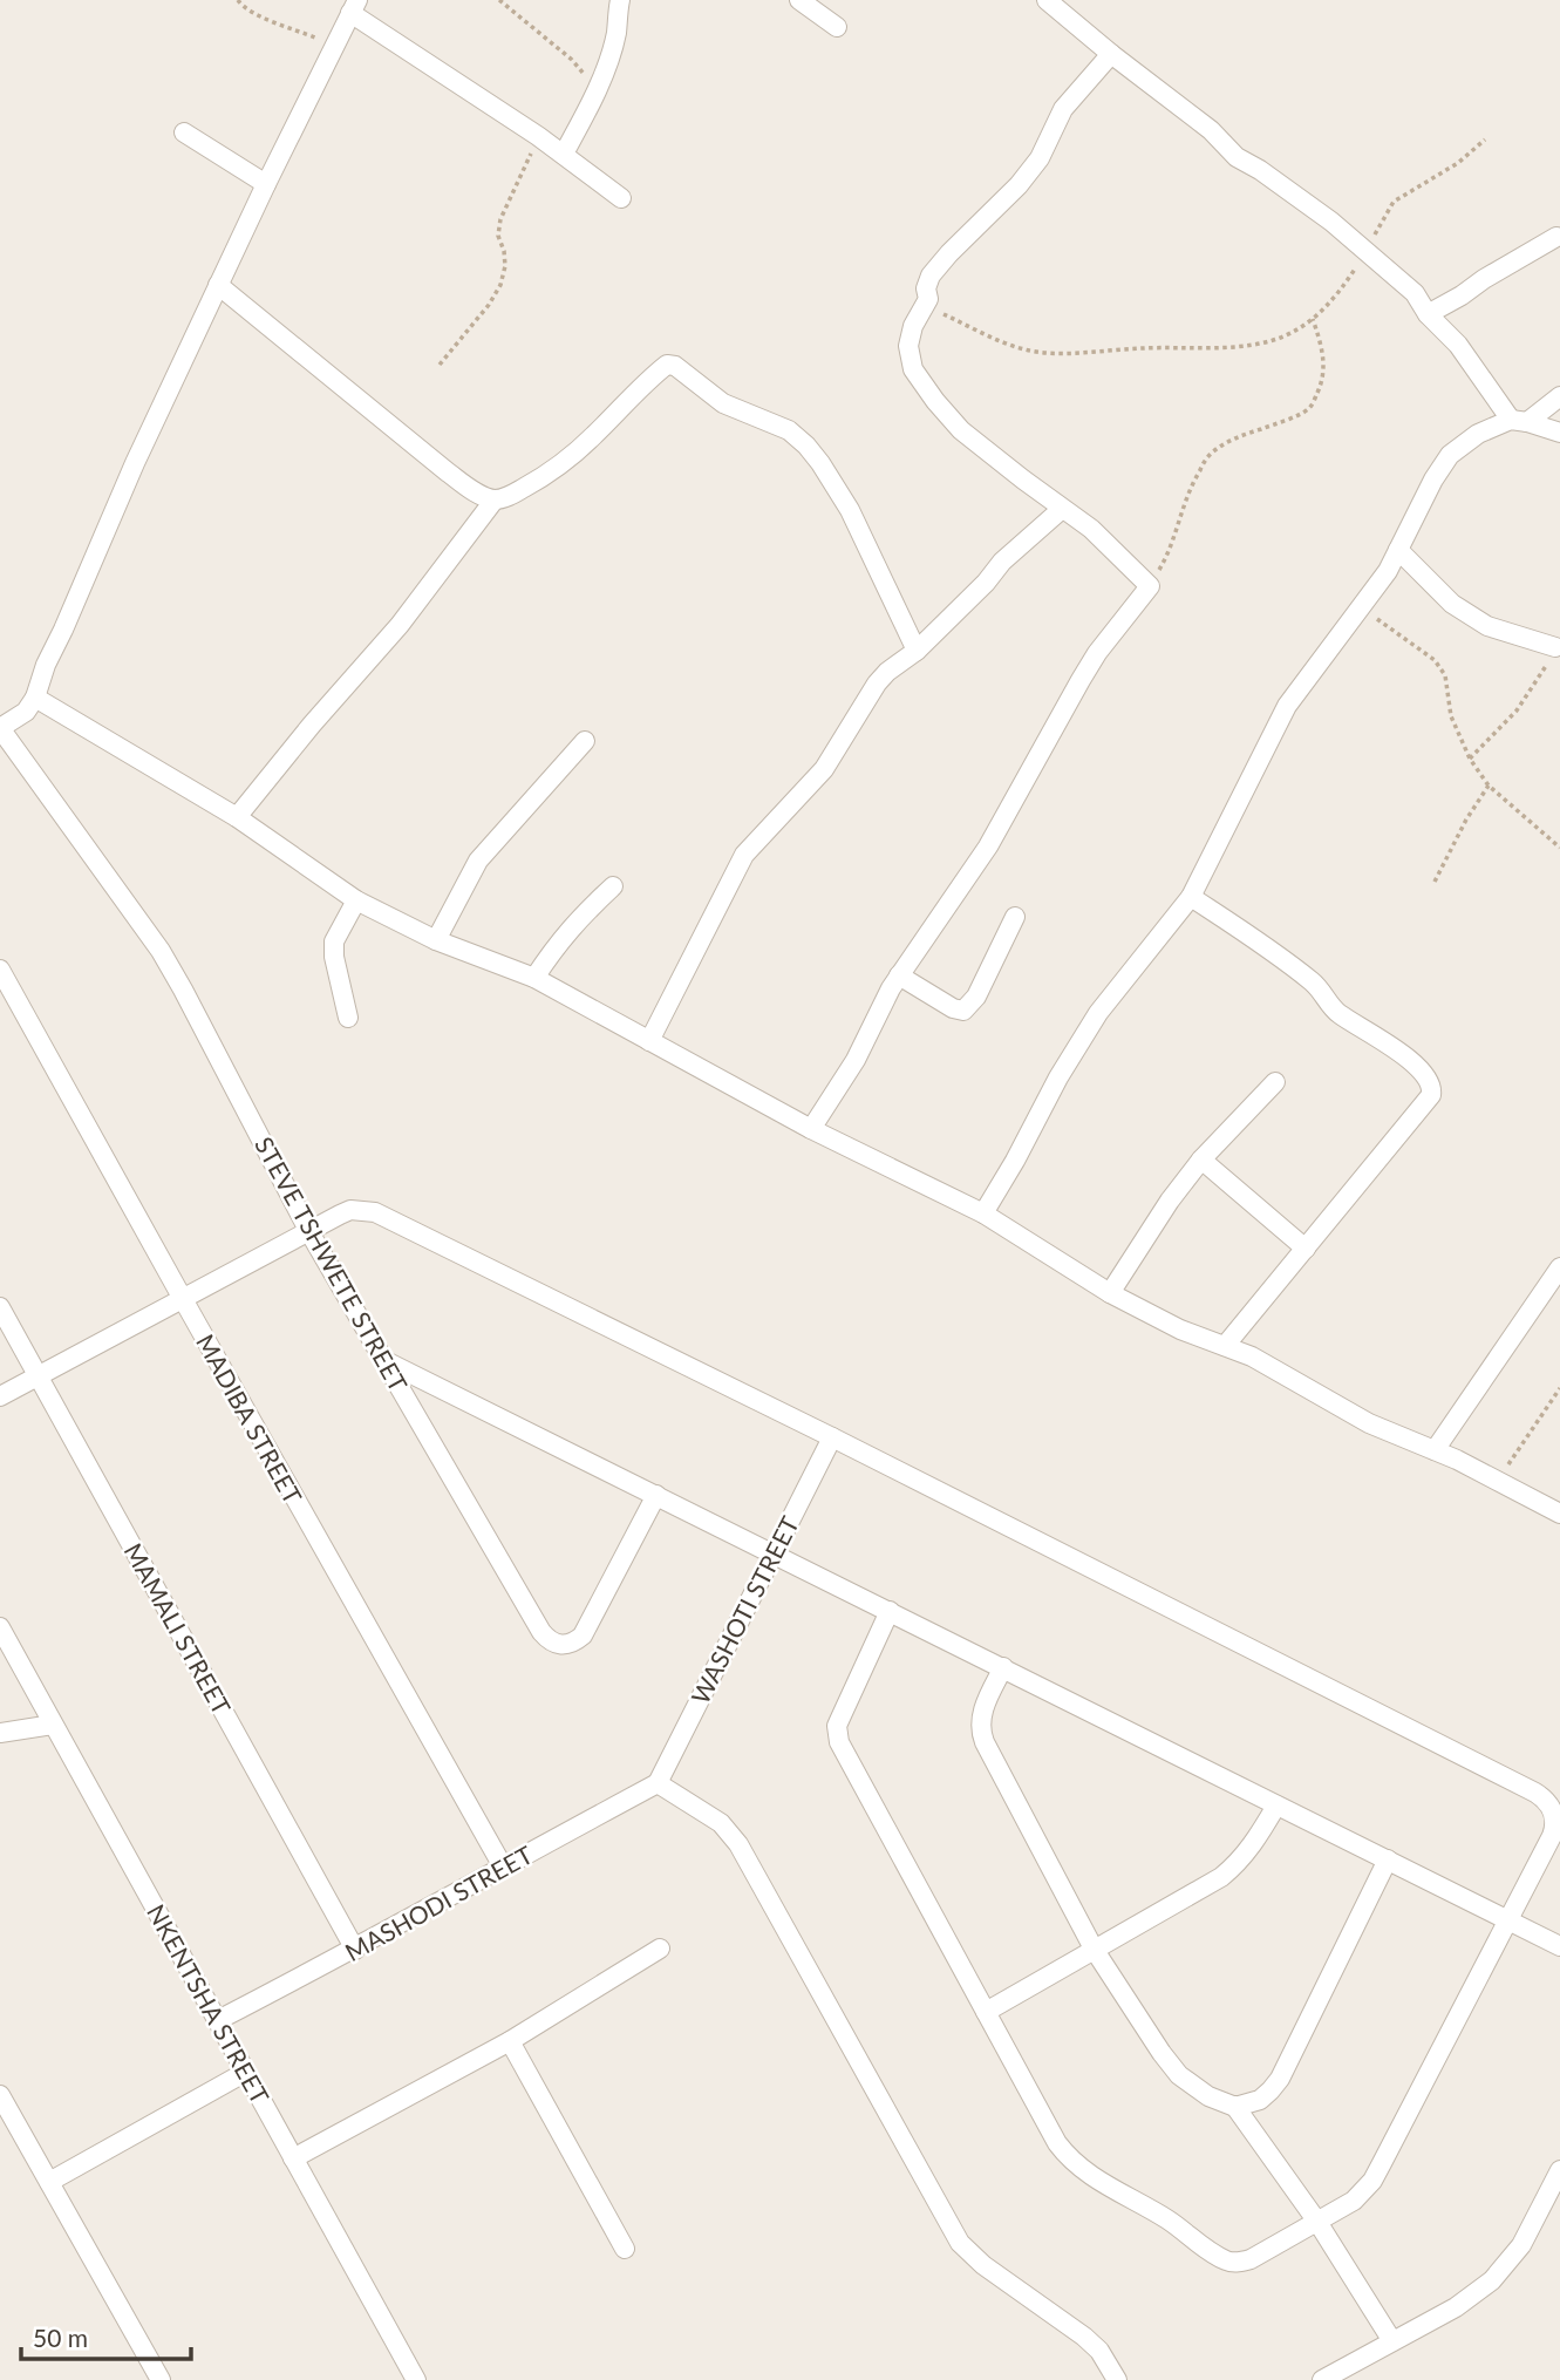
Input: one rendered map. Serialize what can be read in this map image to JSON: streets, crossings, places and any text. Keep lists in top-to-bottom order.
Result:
{
  "streets": {
    "street": [
      "STEVE TSHWETE STREET",
      "MADIBA STREET",
      "WASHOTI STREET",
      "MAMALI STREET",
      "MASHODI STREET",
      "NKENTSHA STREET"
    ]
  },
  "crossings": [
    ["MADIBA STREET", "MASHODI STREET"],
    ["WASHOTI STREET", "MASHODI STREET"],
    ["MAMALI STREET", "MASHODI STREET"],
    ["MASHODI STREET", "NKENTSHA STREET"]
  ],
  "scale_bar": "50 m"
}
